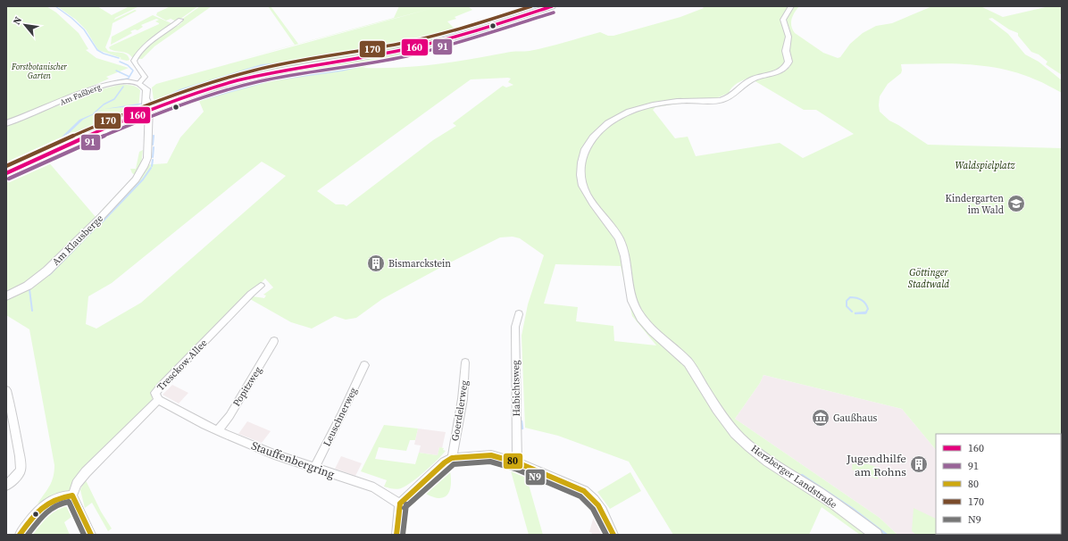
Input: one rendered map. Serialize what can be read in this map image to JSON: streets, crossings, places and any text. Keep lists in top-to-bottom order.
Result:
{
  "streets": {
    "street": [
      "Am Faßberg",
      "Am Klausberge",
      "Tresckow-Allee",
      "Popitzweg",
      "Habichtsweg",
      "Goerdelerweg",
      "Leuschnerweg",
      "Stauffenbergring",
      "Herzberger Landstraße"
    ]
  },
  "crossings": [
    ["Tresckow-Allee", "Stauffenbergring"],
    ["Popitzweg", "Stauffenbergring"],
    ["Leuschnerweg", "Stauffenbergring"]
  ],
  "parks": ["Forstbotanischer Garten", "Waldspielplatz", "Göttinger Stadtwald"],
  "places": {
    "school or university": ["Kindergarten im Wald"],
    "building": ["Bismarckstein", "Jugendhilfe am Rohns"],
    "museum": ["Gaußhaus"]
  },
  "lines": [
    "transit line 160",
    "transit line 170",
    "transit line 91",
    "transit line 80",
    "transit line N9"
  ],
  "legend": [
    "160",
    "91",
    "80",
    "170",
    "N9"
  ],
  "north": "top left"
}
